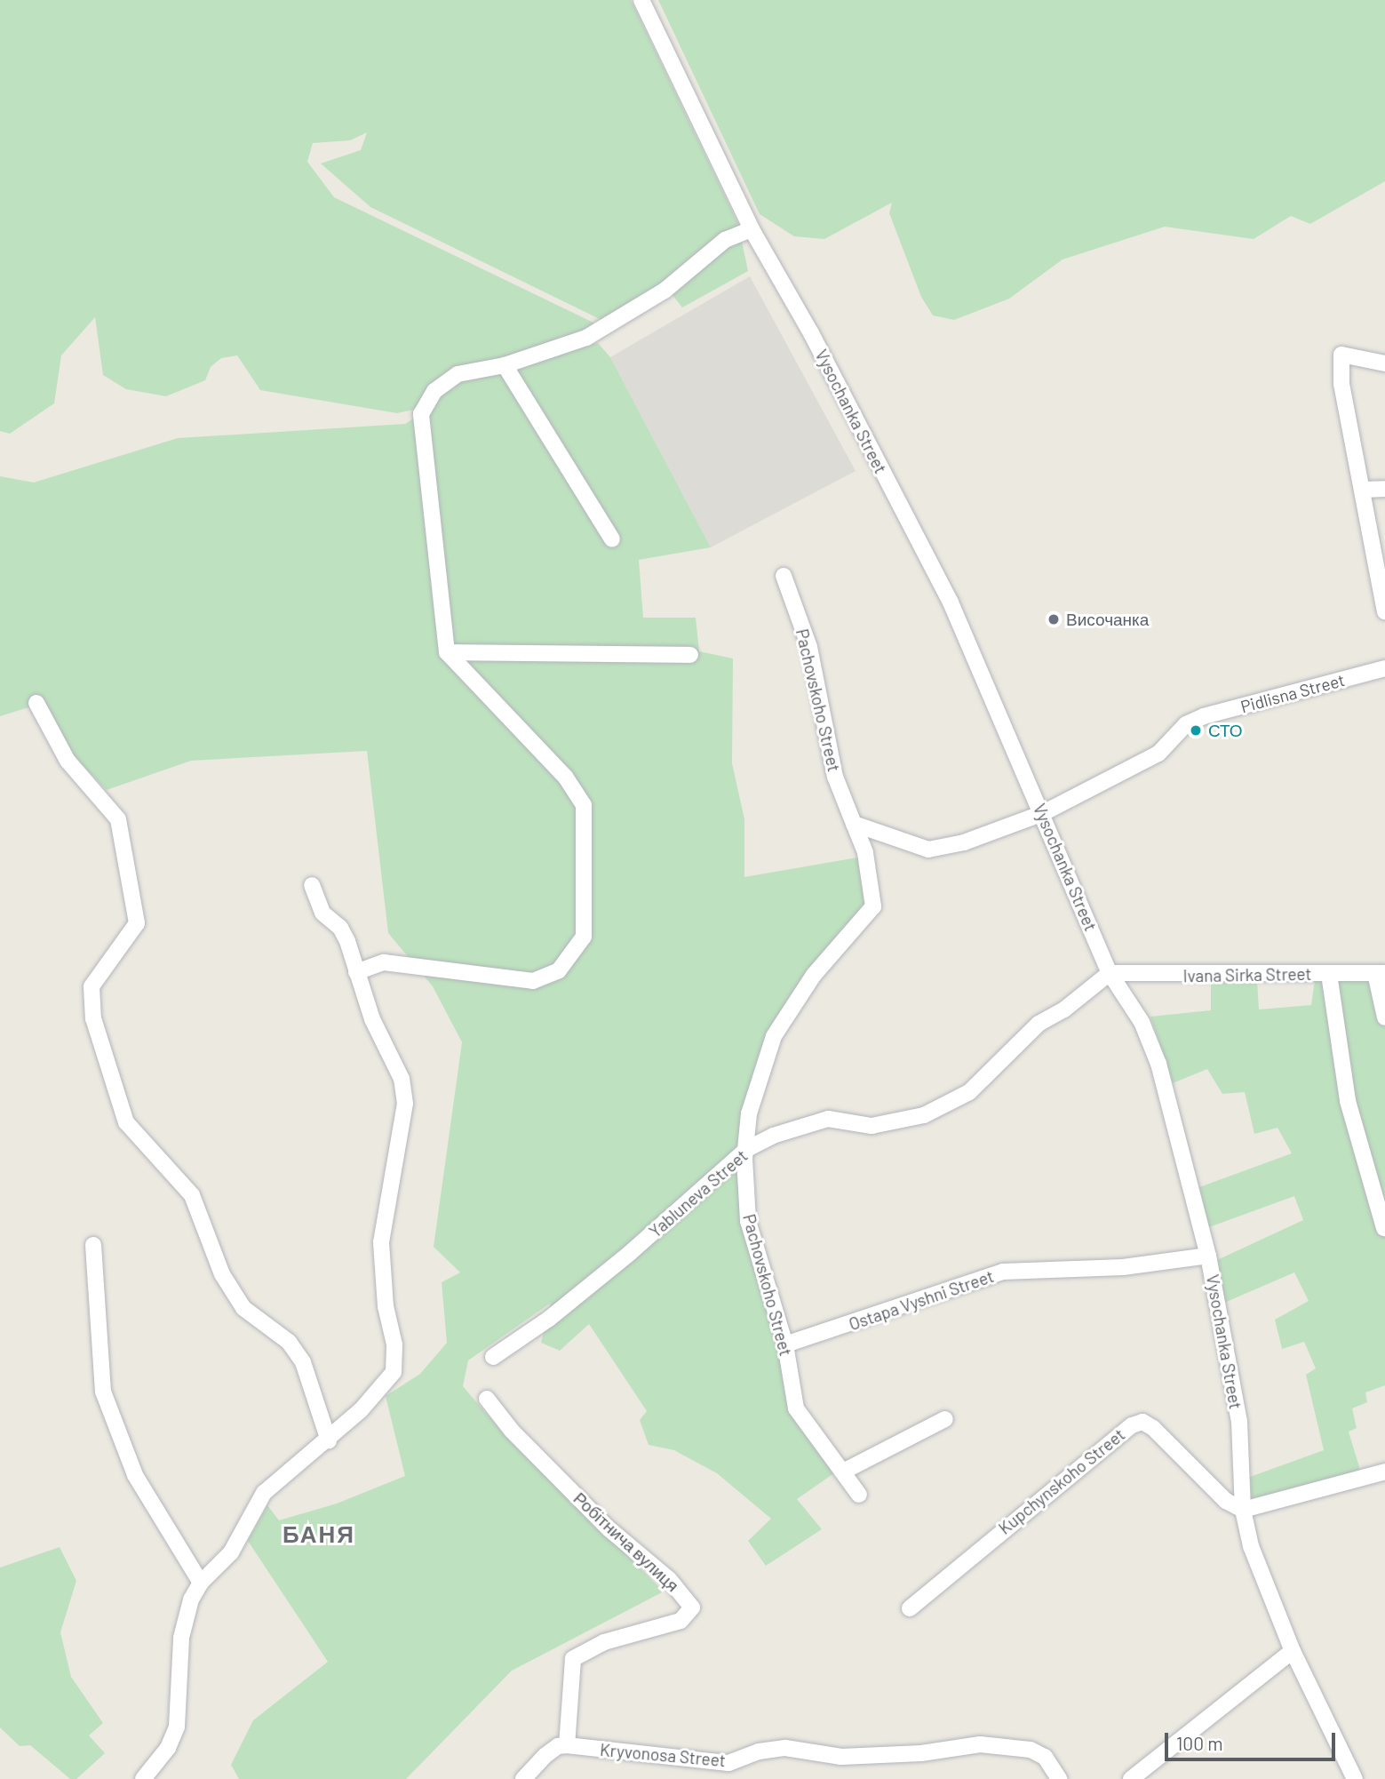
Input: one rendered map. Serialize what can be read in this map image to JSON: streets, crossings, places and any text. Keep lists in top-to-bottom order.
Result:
{
  "streets": {
    "street": [
      "Vysochanka Street",
      "Pidlisna Street",
      "Pachovskoho Street",
      "Ivana Sirka Street",
      "Yabluneva Street",
      "Ostapa Vyshni Street",
      "Kupchynskoho Street",
      "Робітнича вулиця",
      "Kryvonosa Street"
    ]
  },
  "crossings": [
    ["Vysochanka Street", "Pidlisna Street"],
    ["Vysochanka Street", "Ivana Sirka Street"],
    ["Vysochanka Street", "Yabluneva Street"],
    ["Vysochanka Street", "Ostapa Vyshni Street"],
    ["Vysochanka Street", "Kupchynskoho Street"],
    ["Pachovskoho Street", "Yabluneva Street"],
    ["Pachovskoho Street", "Ostapa Vyshni Street"],
    ["Ivana Sirka Street", "Yabluneva Street"],
    ["Робітнича вулиця", "Kryvonosa Street"]
  ],
  "districts": ["БАНЯ"],
  "places": ["Височанка", "СТО"],
  "scale_bar": "100 m"
}
